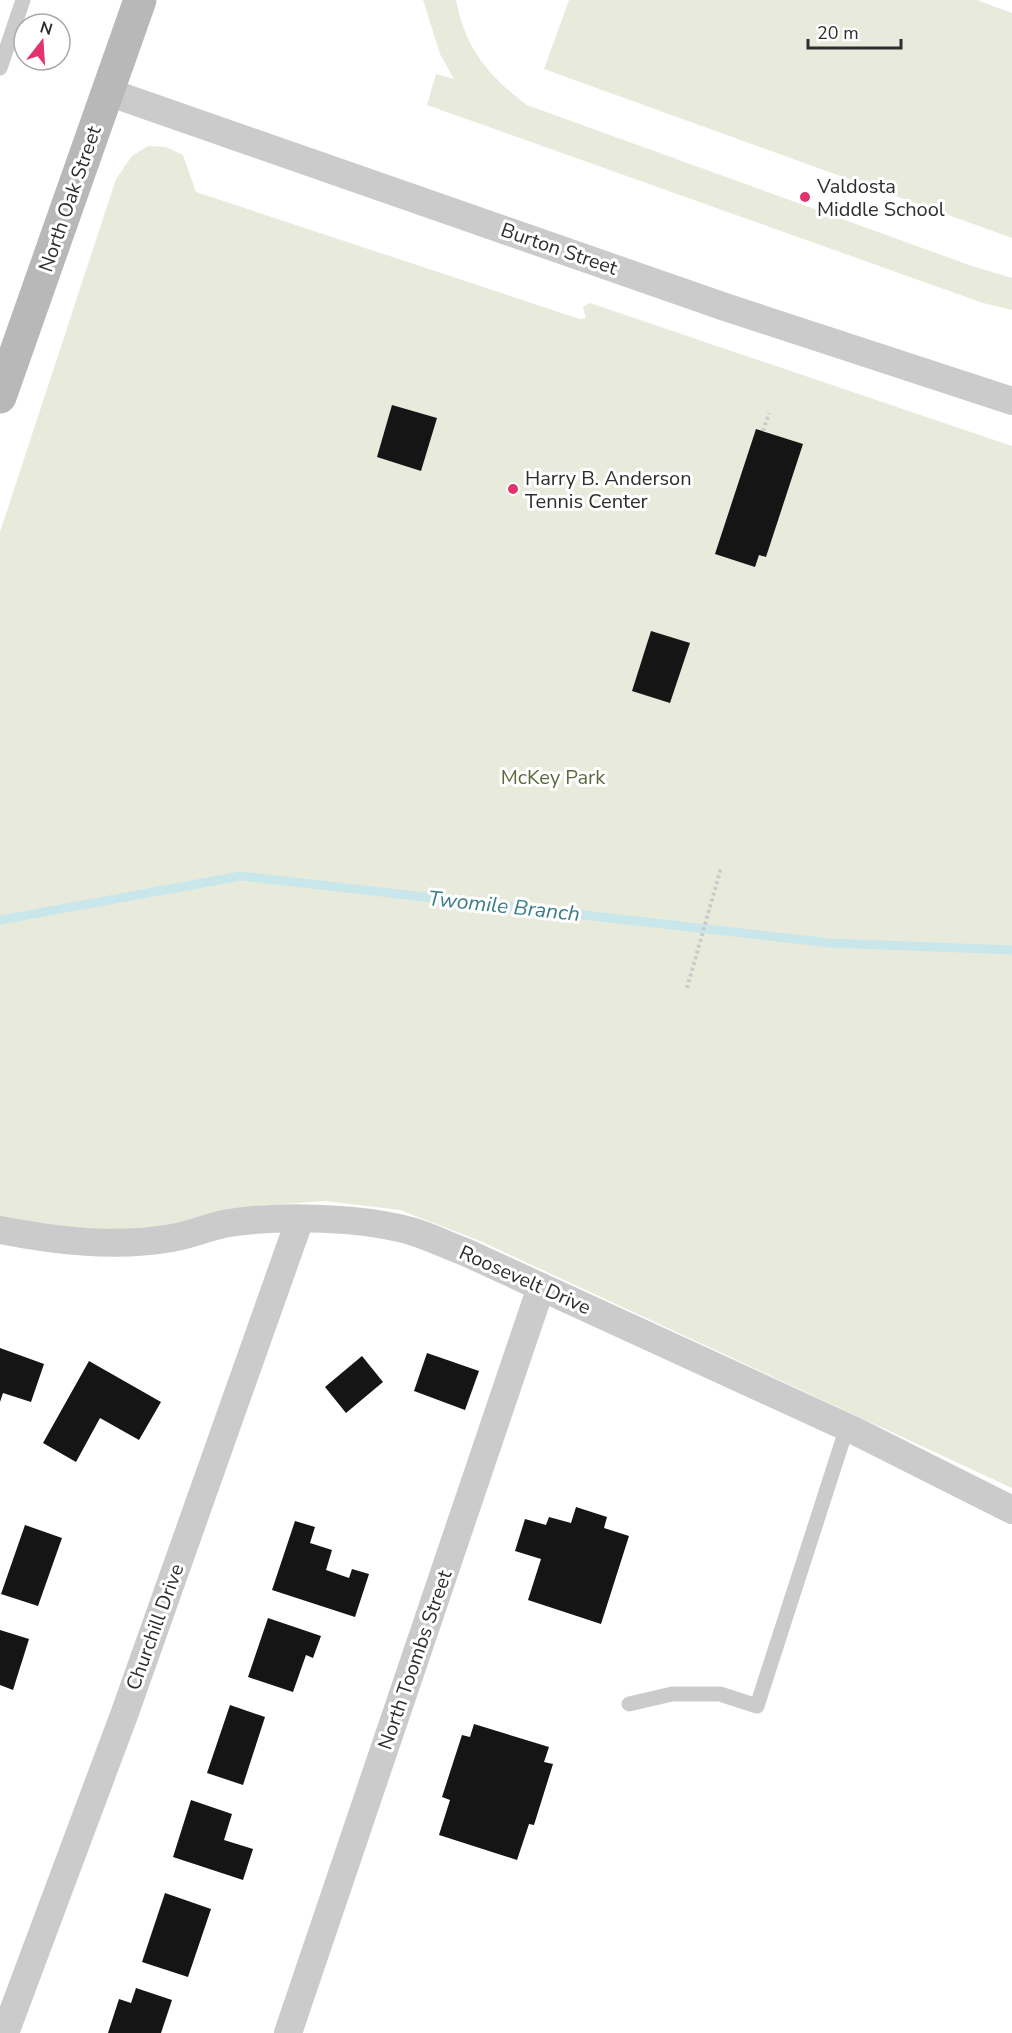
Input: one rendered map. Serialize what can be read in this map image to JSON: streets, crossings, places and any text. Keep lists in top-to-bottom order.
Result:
{
  "streets": {
    "street": [
      "North Oak Street",
      "Burton Street",
      "Roosevelt Drive",
      "Churchill Drive",
      "North Toombs Street"
    ]
  },
  "crossings": [
    ["North Oak Street", "Burton Street"],
    ["Roosevelt Drive", "Churchill Drive"],
    ["Roosevelt Drive", "North Toombs Street"]
  ],
  "water": ["Twomile Branch"],
  "parks": ["McKey Park"],
  "places": ["Valdosta Middle School", "Harry B. Anderson Tennis Center"],
  "scale_bar": "20 m",
  "north": "top"
}
